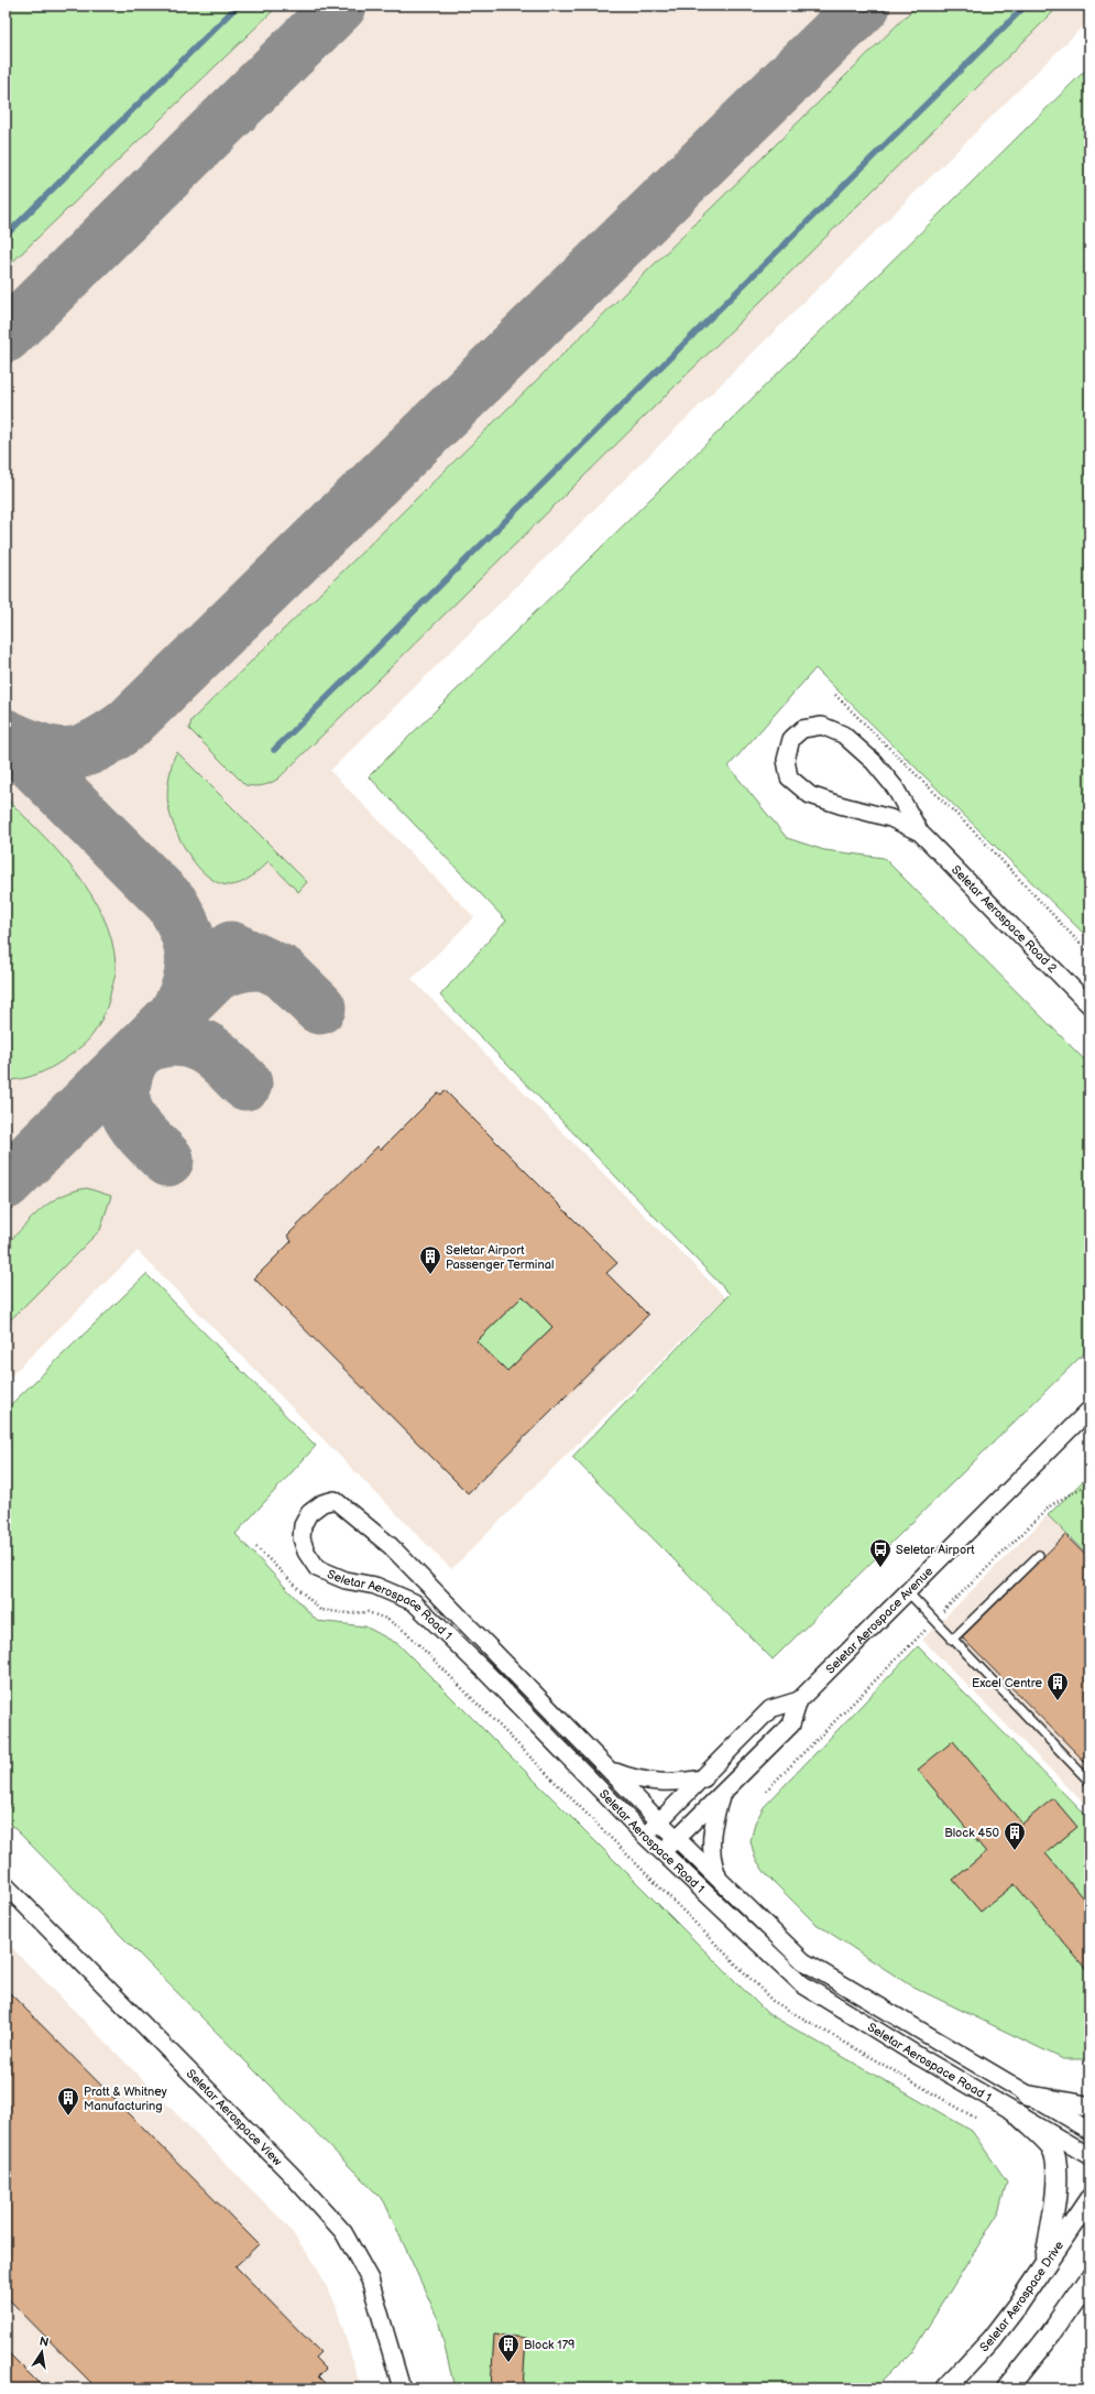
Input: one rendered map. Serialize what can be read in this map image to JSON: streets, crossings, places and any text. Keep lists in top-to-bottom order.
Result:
{
  "streets": {
    "street": [
      "Seletar Aerospace Road 2",
      "Seletar Aerospace Road 1",
      "Seletar Aerospace Avenue",
      "Seletar Aerospace View",
      "Seletar Aerospace Drive"
    ]
  },
  "crossings": [
    ["Seletar Aerospace Road 1", "Seletar Aerospace Avenue"]
  ],
  "places": {
    "building": [
      "Seletar Airport Passenger Terminal",
      "Excel Centre",
      "Block 450",
      "Pratt & Whitney Manufacturing",
      "Block 179"
    ],
    "bus stop": ["Seletar Airport"]
  },
  "north": "top"
}
